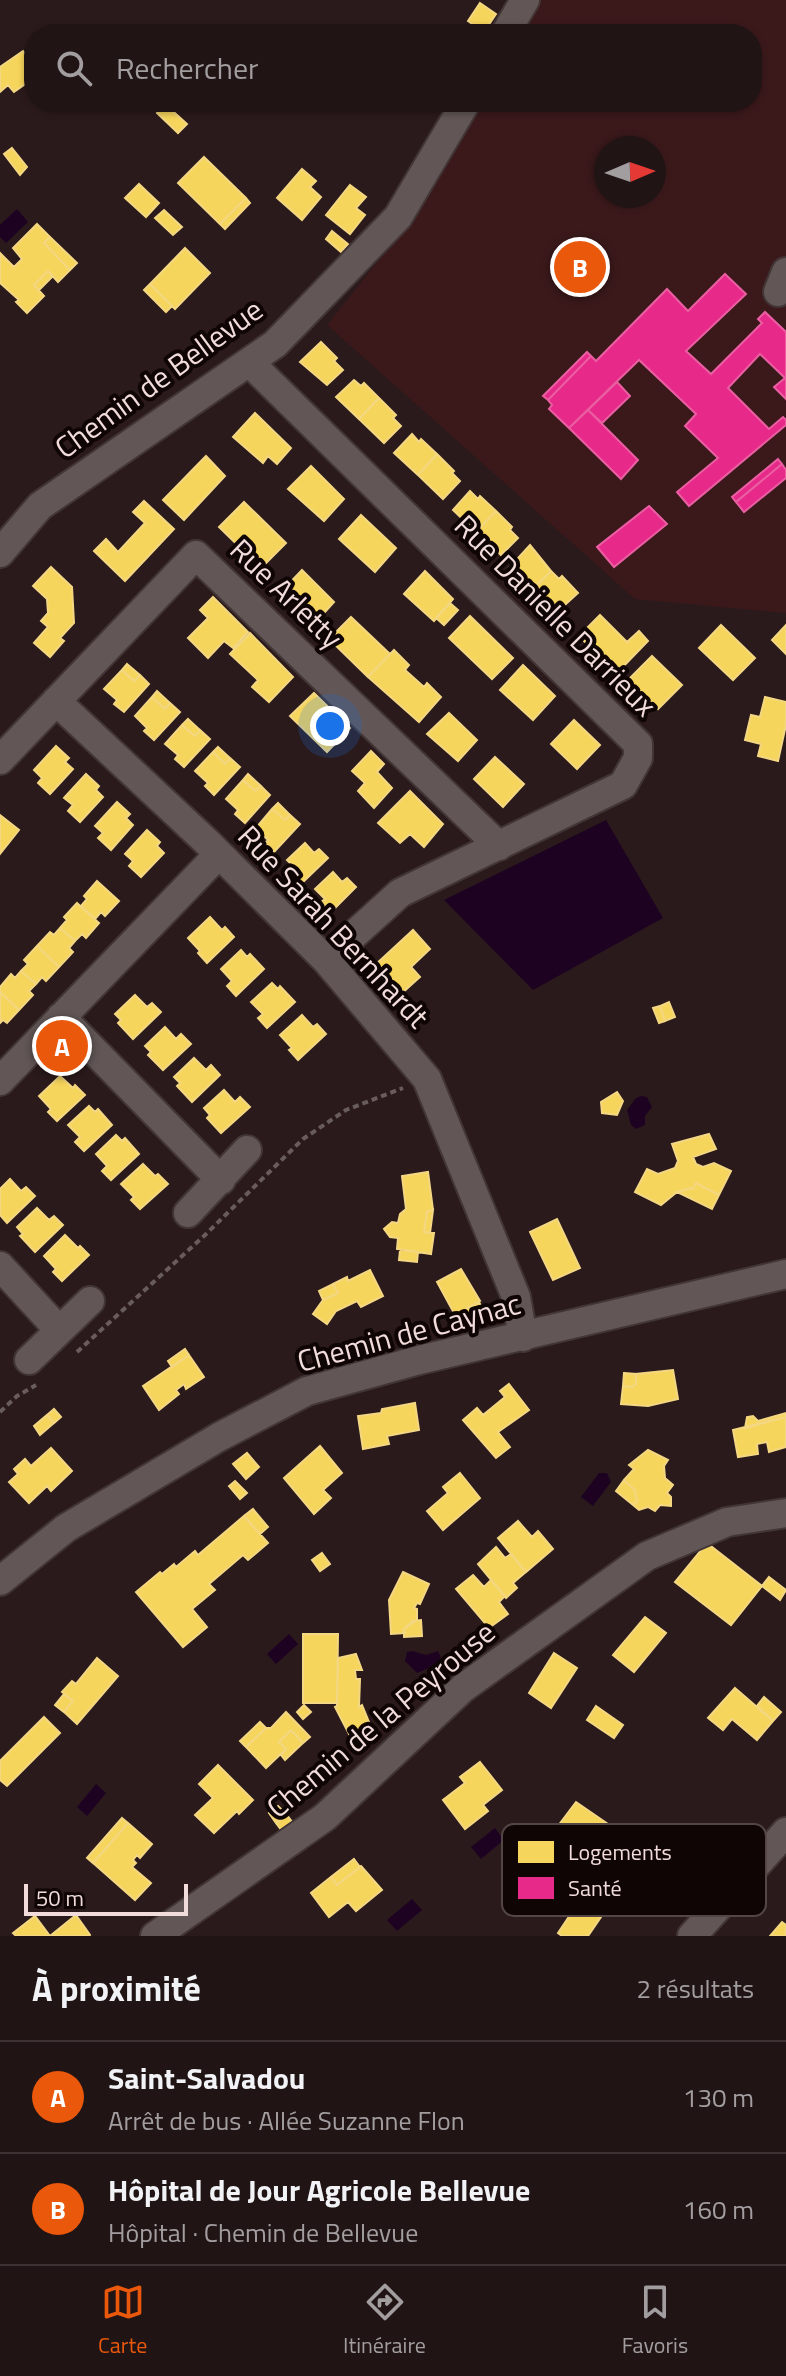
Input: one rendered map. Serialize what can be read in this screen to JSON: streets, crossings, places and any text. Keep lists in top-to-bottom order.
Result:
{
  "streets": {
    "street": [
      "Chemin de Bellevue",
      "Rue Arletty",
      "Rue Danielle Darrieux",
      "Rue Sarah Bernhardt",
      "Chemin de Caynac",
      "Chemin de la Peyrouse"
    ]
  },
  "crossings": [
    ["Chemin de Bellevue", "Rue Danielle Darrieux"],
    ["Rue Arletty", "Rue Danielle Darrieux"],
    ["Rue Arletty", "Rue Sarah Bernhardt"],
    ["Rue Danielle Darrieux", "Rue Sarah Bernhardt"],
    ["Rue Sarah Bernhardt", "Chemin de Caynac"]
  ],
  "legend": ["Logements", "Santé"],
  "scale_bar": "50 m",
  "north": "right",
  "page": {
    "search": "Rechercher",
    "pins": ["B", "A"],
    "scale": "50 m",
    "heading": ["À proximité", "2 résultats"],
    "list": [
      {
        "mark": "A",
        "name": "Saint-Salvadou",
        "note": "Arrêt de bus · Allée Suzanne Flon",
        "value": "130 m"
      },
      {
        "mark": "B",
        "name": "Hôpital de Jour Agricole Bellevue",
        "note": "Hôpital · Chemin de Bellevue",
        "value": "160 m"
      }
    ],
    "nav": ["Carte", "Itinéraire", "Favoris"]
  }
}
